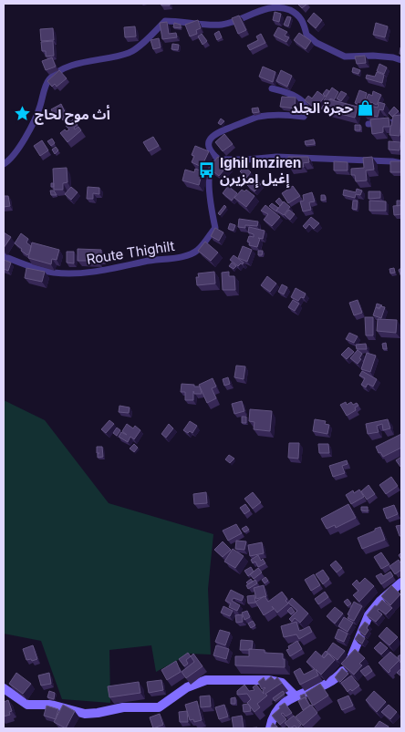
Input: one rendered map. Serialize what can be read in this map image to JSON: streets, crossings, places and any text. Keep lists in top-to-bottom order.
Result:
{
  "streets": {
    "street": ["Route Thighilt"]
  },
  "places": {
    "shop": ["حجرة الجلد"],
    "place": ["أث موح لحاج"],
    "bus stop": ["Ighil Imziren إغيل إمزيرن"]
  }
}
